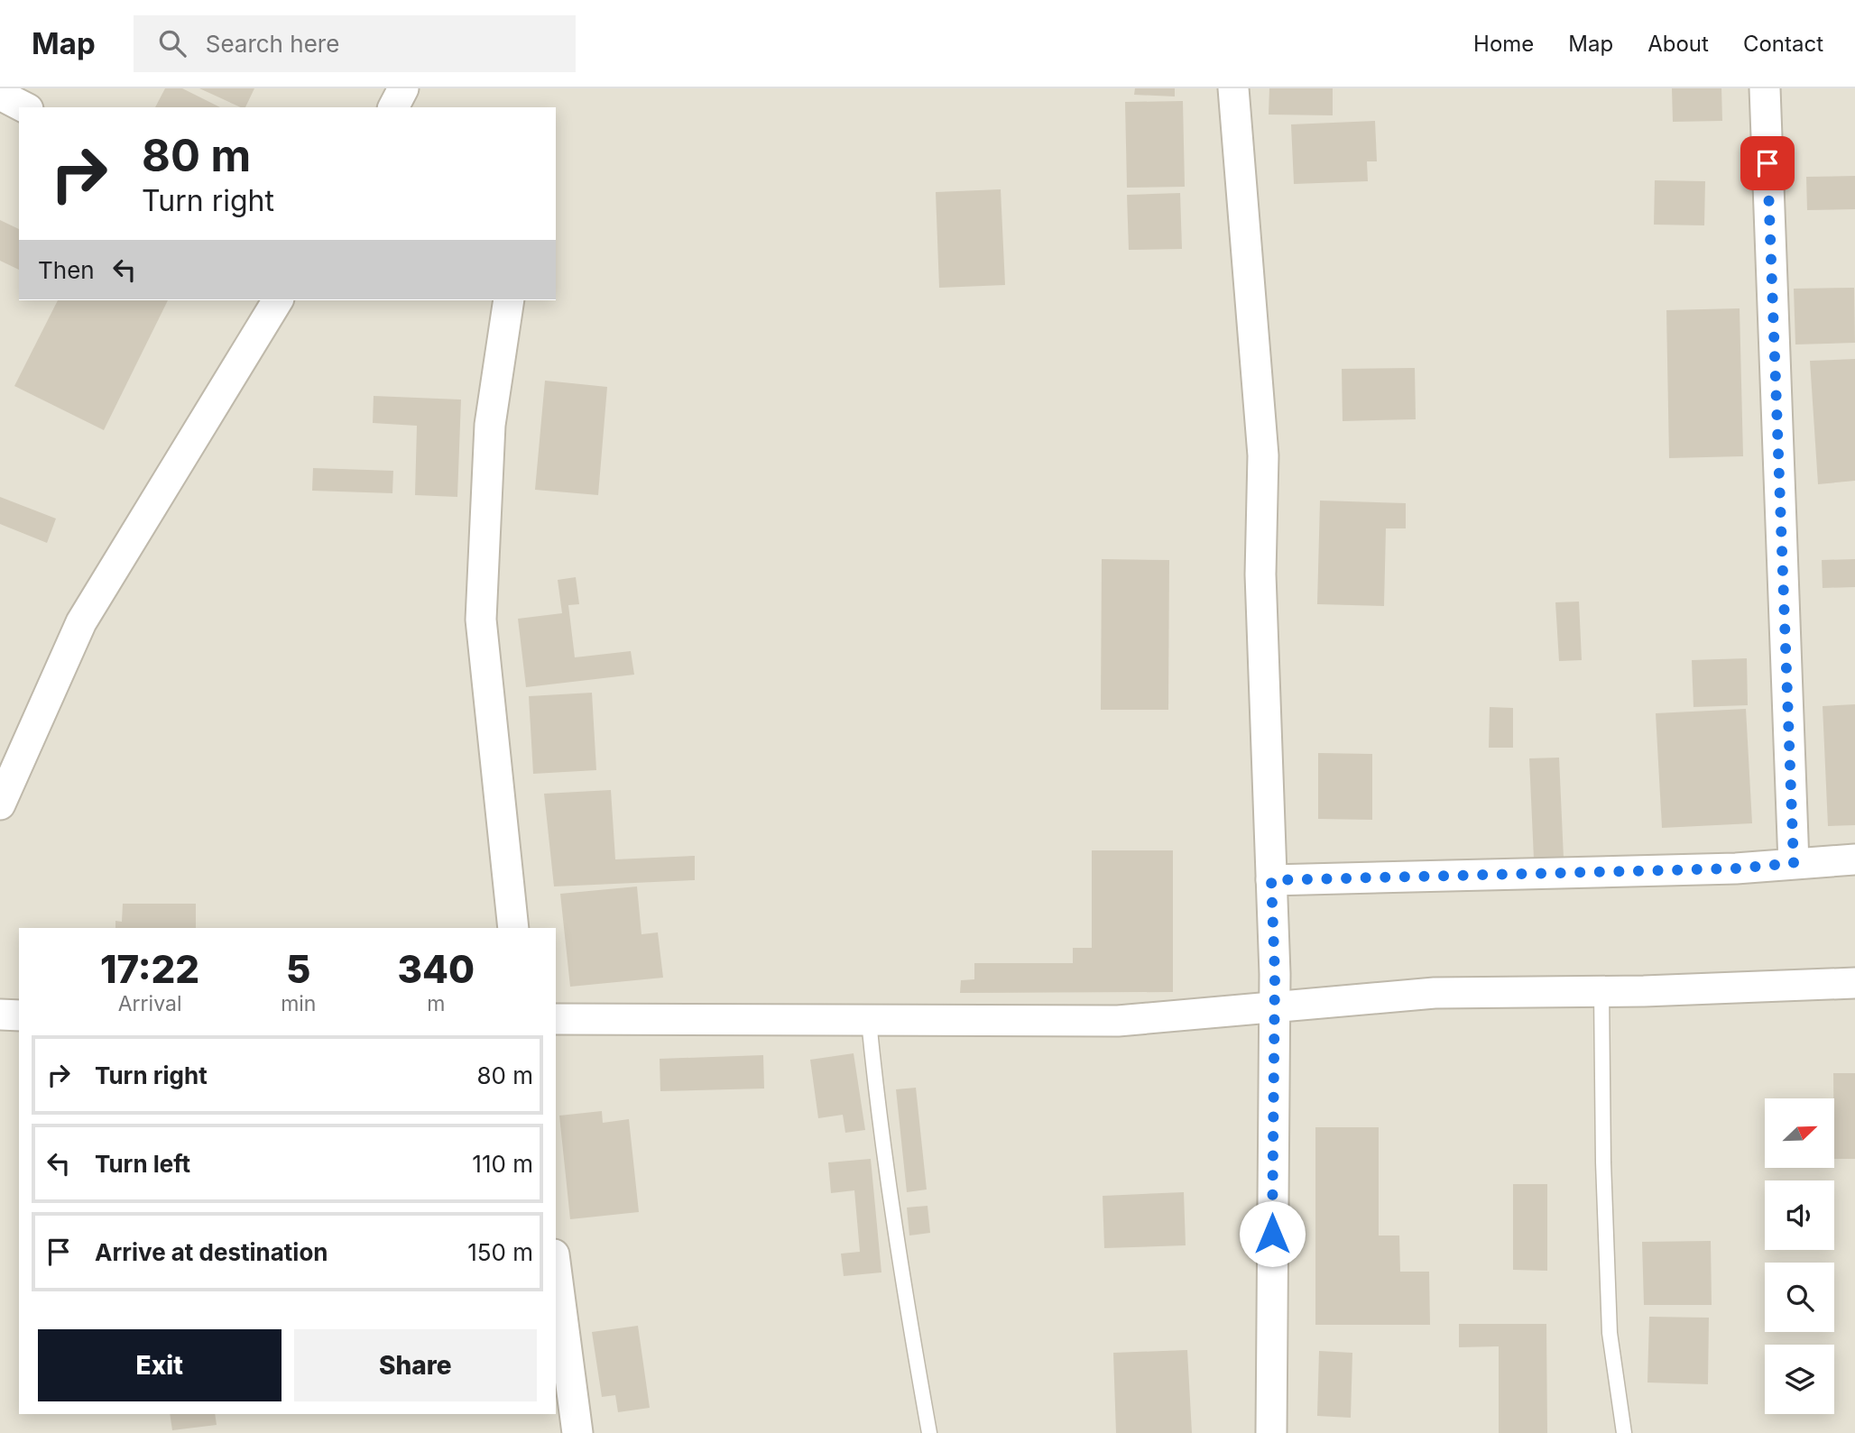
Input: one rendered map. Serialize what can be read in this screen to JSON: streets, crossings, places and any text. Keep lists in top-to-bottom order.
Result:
{
  "north": "top right",
  "page": {
    "header": "Map",
    "search": "Search here",
    "nav": [
      "Home",
      "Map",
      "About",
      "Contact"
    ],
    "turn": ["80 m", "Turn right"],
    "then": "Then",
    "eta": [
      "17:22",
      "Arrival",
      "5",
      "min",
      "340",
      "m"
    ],
    "list": [
      {
        "name": "Turn right",
        "value": "80 m"
      },
      {
        "name": "Turn left",
        "value": "110 m"
      },
      {
        "name": "Arrive at destination",
        "value": "150 m"
      }
    ],
    "buttons": ["Exit", "Share"]
  }
}
